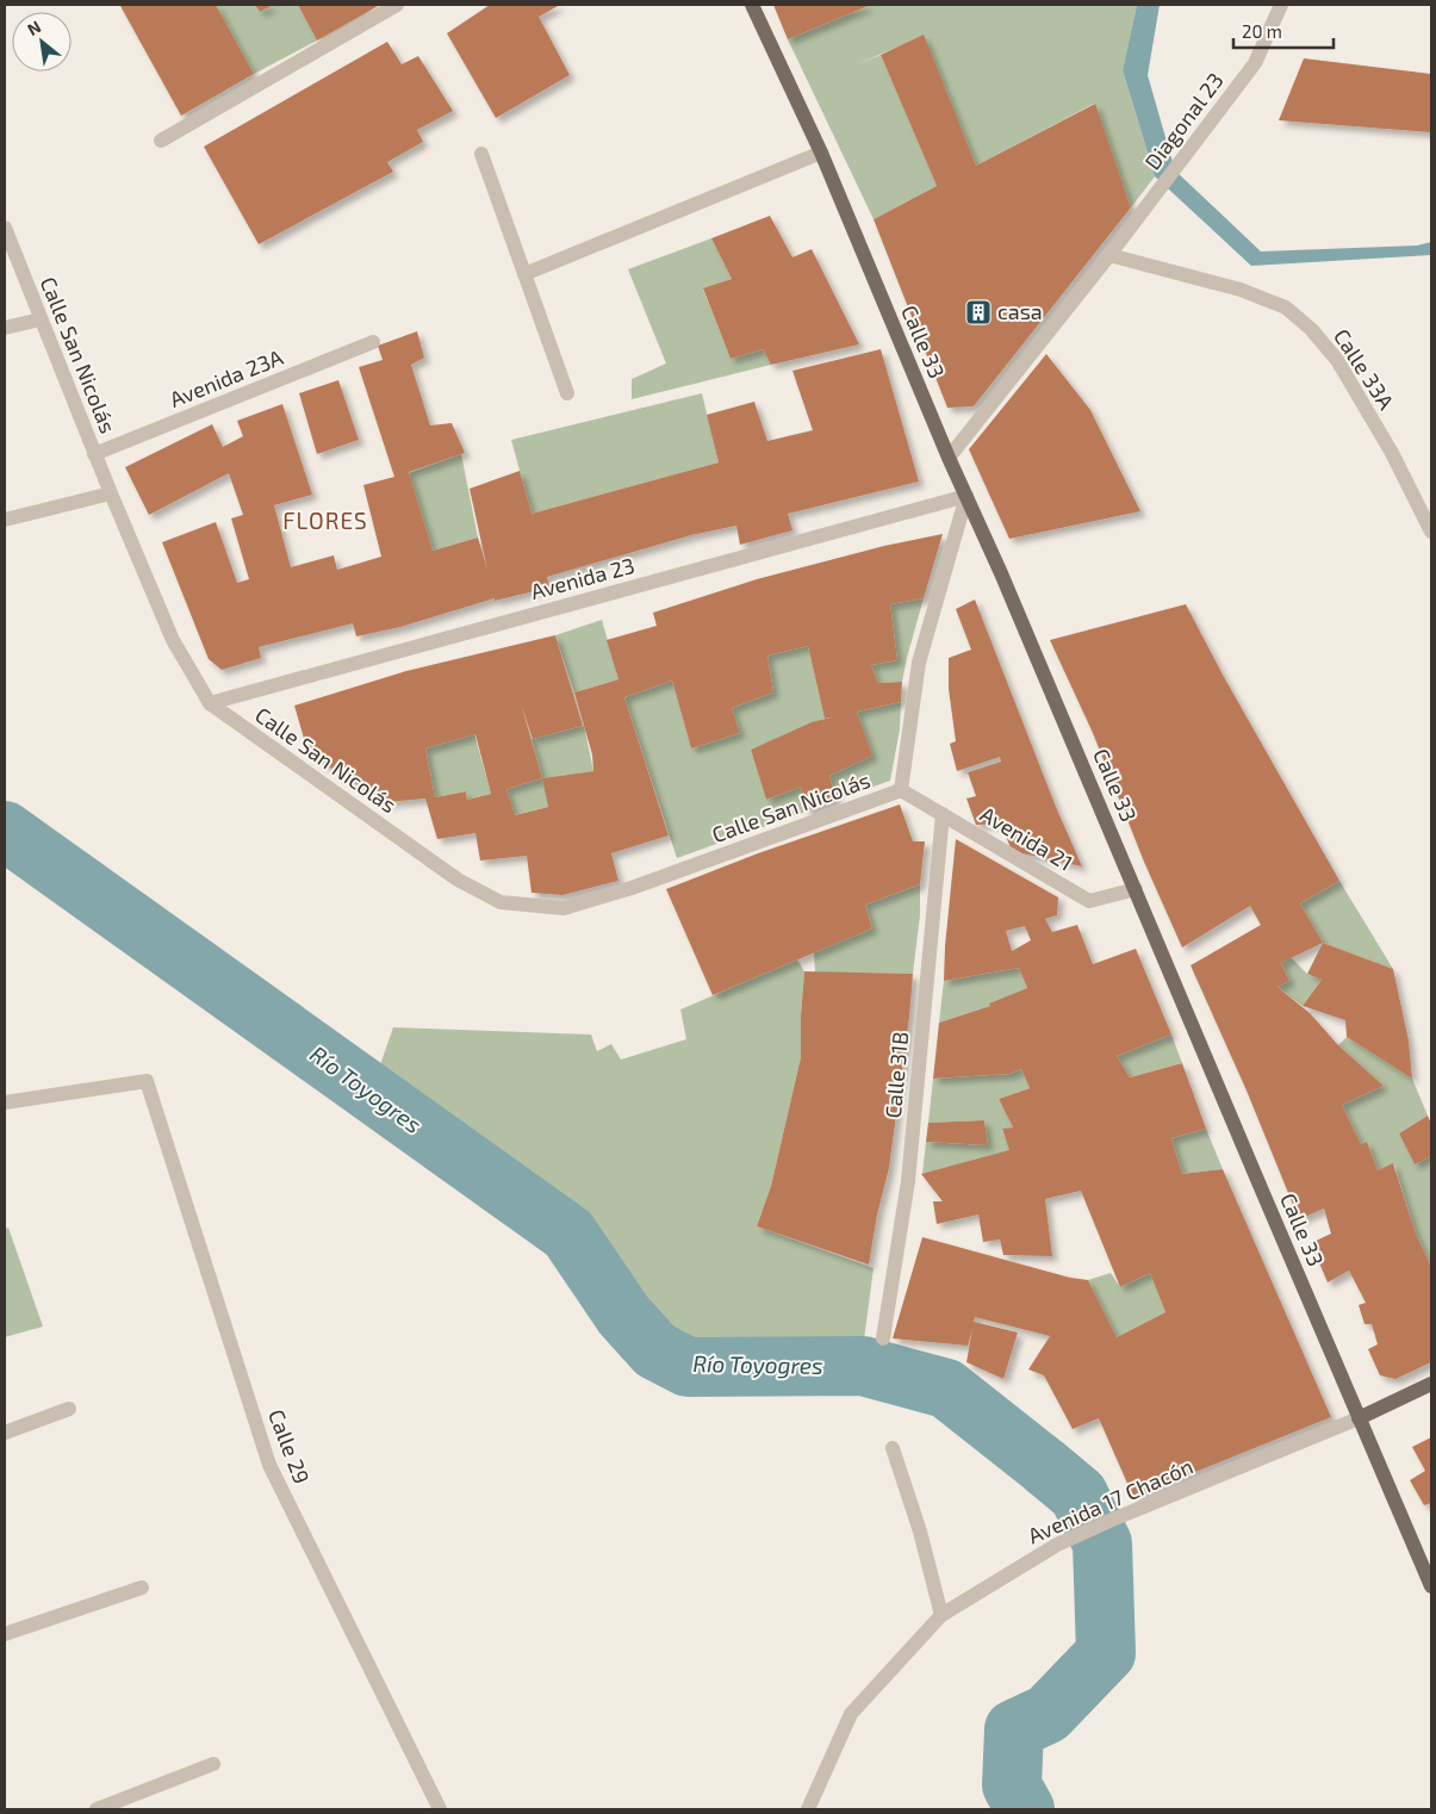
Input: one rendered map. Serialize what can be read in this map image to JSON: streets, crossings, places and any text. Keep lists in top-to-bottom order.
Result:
{
  "streets": {
    "main road": ["Calle 33"],
    "street": [
      "Diagonal 23",
      "Calle San Nicolás",
      "Calle 33A",
      "Avenida 23A",
      "Avenida 23",
      "Avenida 21",
      "Calle 31B",
      "Calle 29",
      "Avenida 17 Chacón"
    ]
  },
  "crossings": [
    ["Diagonal 23", "Calle 33A"],
    ["Calle 33", "Avenida 23"],
    ["Calle 33", "Avenida 21"],
    ["Calle 33", "Avenida 17 Chacón"],
    ["Calle San Nicolás", "Avenida 23A"],
    ["Calle San Nicolás", "Avenida 23"],
    ["Calle San Nicolás", "Avenida 21"],
    ["Avenida 21", "Calle 31B"]
  ],
  "districts": ["FLORES"],
  "water": ["Río Toyogres"],
  "places": {
    "building": ["casa"]
  },
  "scale_bar": "20 m",
  "north": "top left"
}
